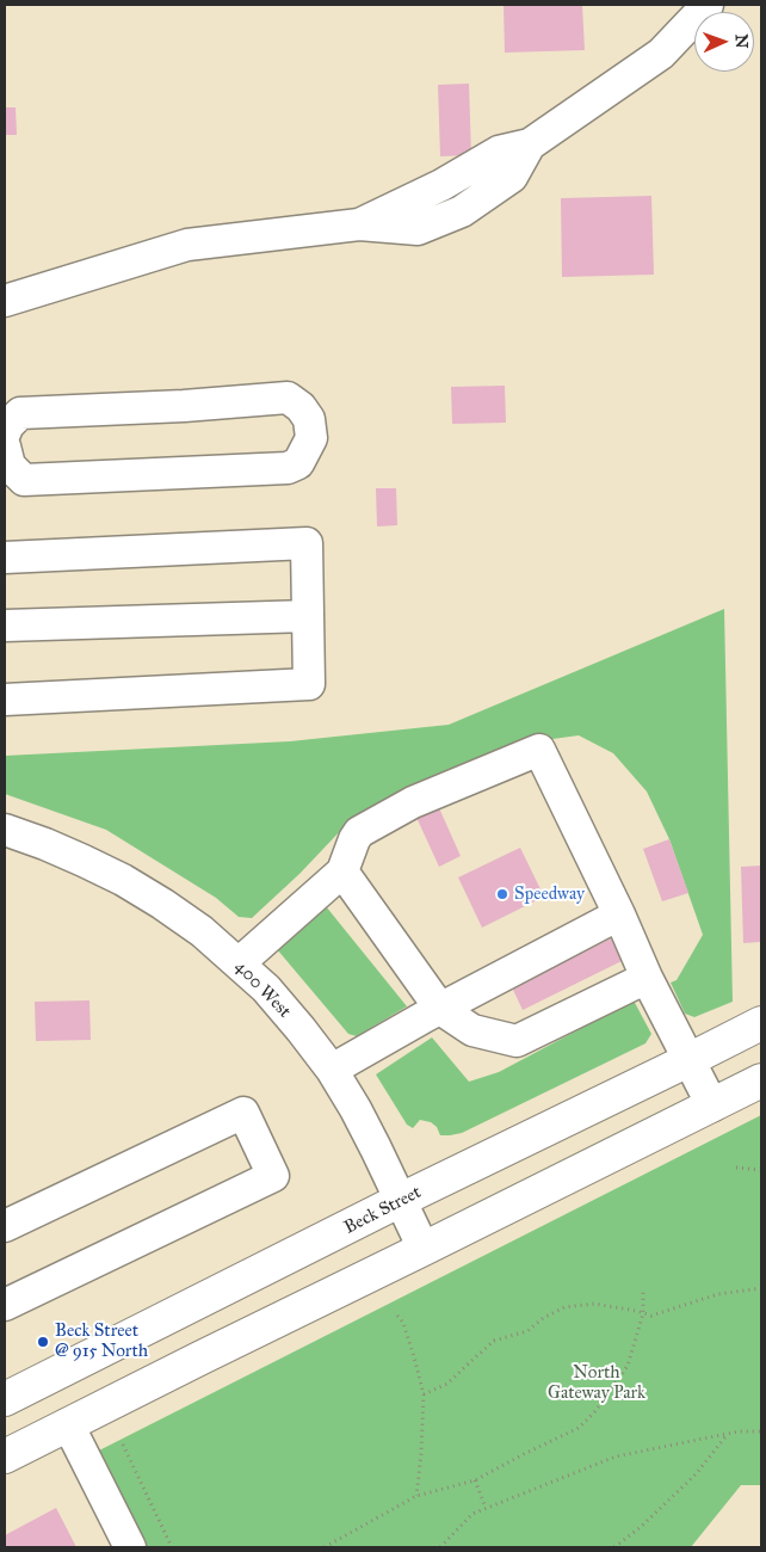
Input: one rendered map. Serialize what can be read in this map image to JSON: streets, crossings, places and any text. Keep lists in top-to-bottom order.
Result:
{
  "streets": {
    "main road": ["Beck Street"],
    "street": ["400 West"]
  },
  "crossings": [
    ["400 West", "Beck Street"]
  ],
  "parks": ["North Gateway Park"],
  "places": ["Speedway", "Beck Street @ 915 North"],
  "north": "right"
}
